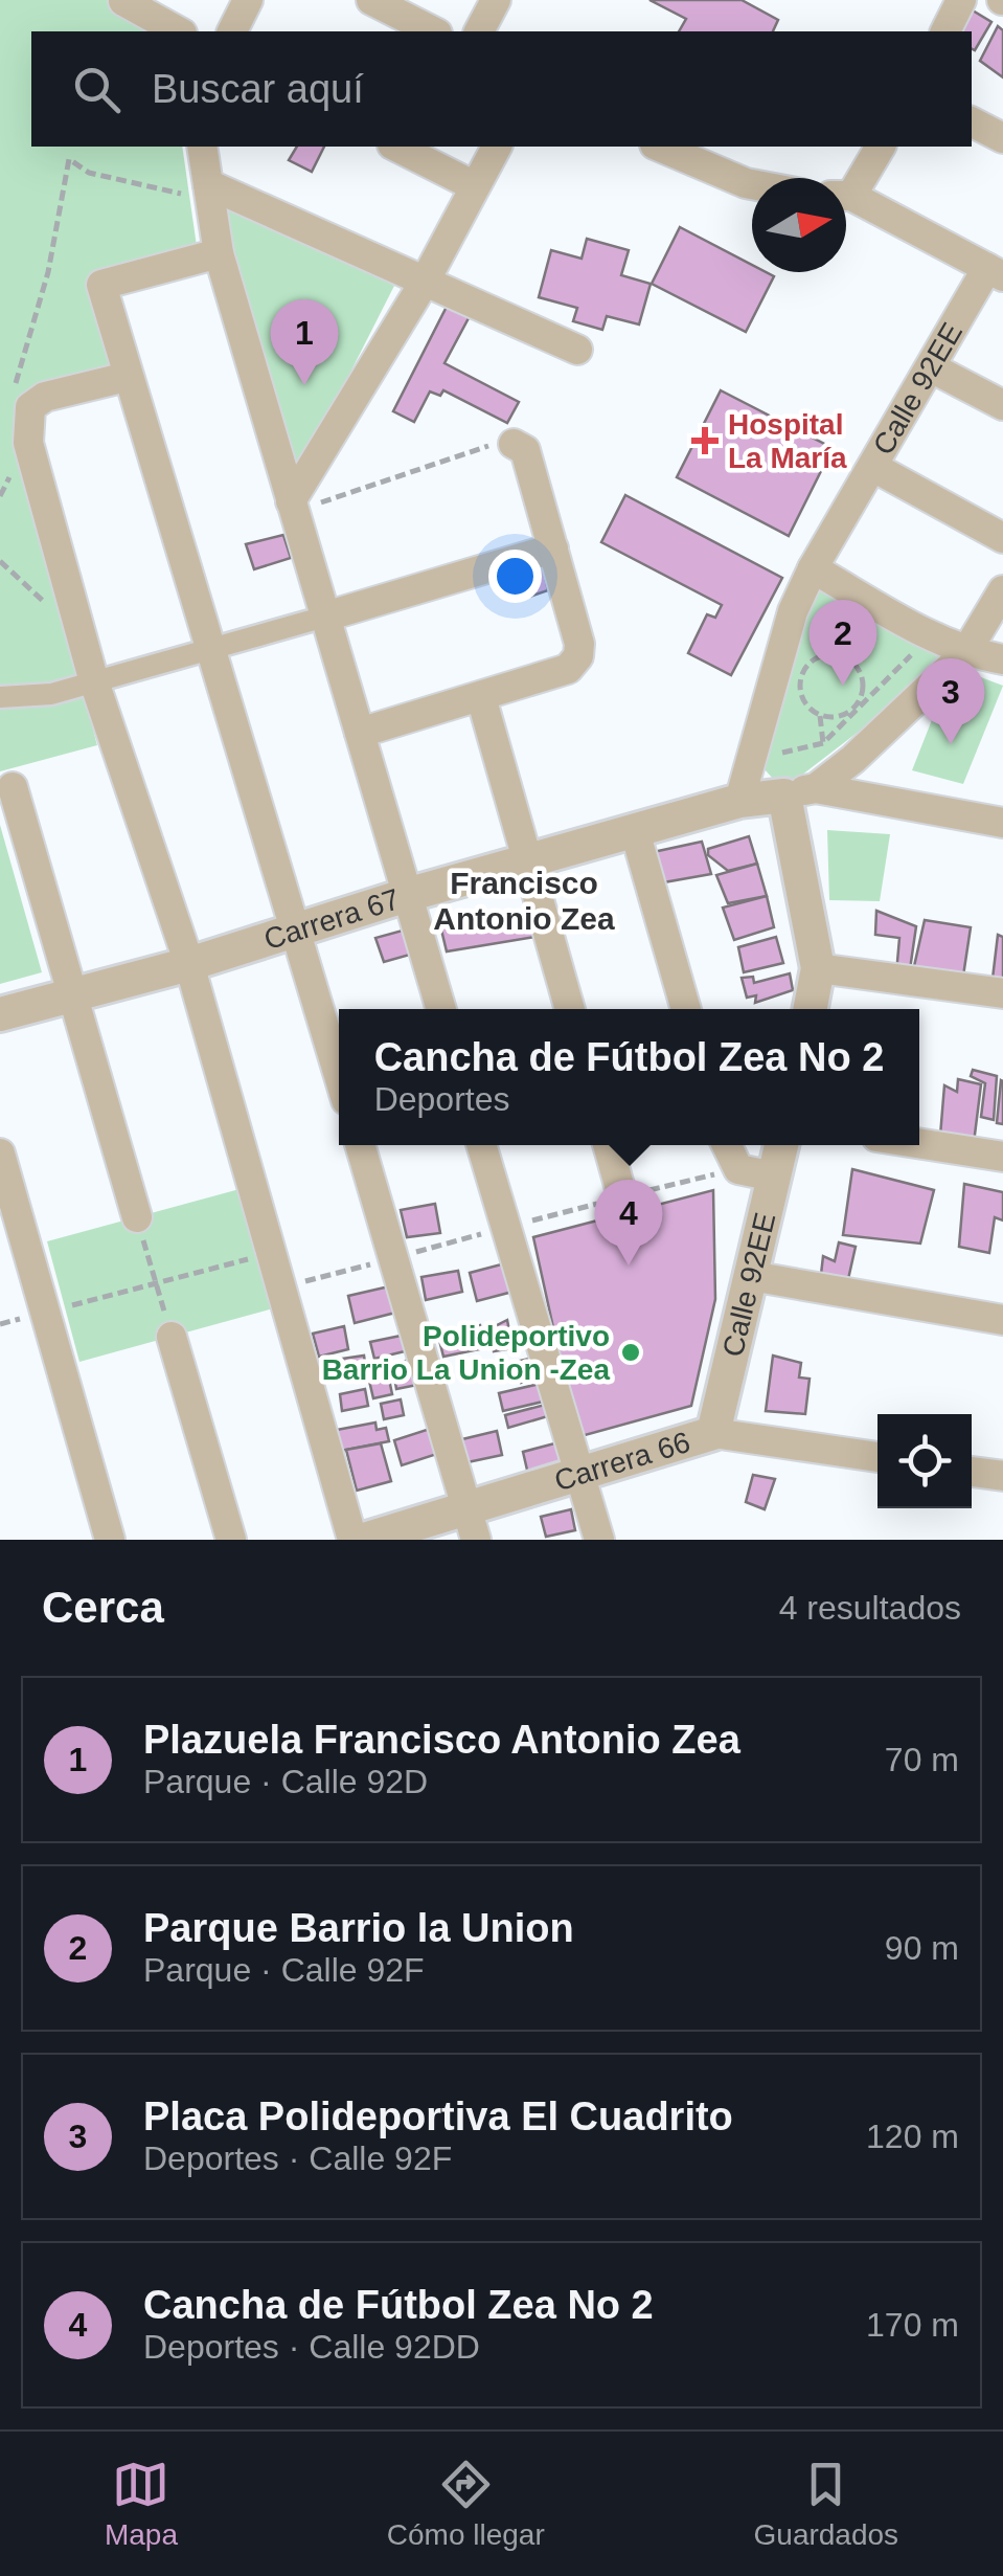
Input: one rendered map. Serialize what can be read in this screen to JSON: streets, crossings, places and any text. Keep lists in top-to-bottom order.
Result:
{
  "streets": {
    "street": ["Calle 92EE", "Carrera 67", "Carrera 66"]
  },
  "crossings": [
    ["Calle 92EE", "Carrera 67"],
    ["Calle 92EE", "Carrera 66"]
  ],
  "districts": ["Francisco Antonio Zea"],
  "places": {
    "health": ["Hospital La María"],
    "other": ["Polideportivo Barrio La Union -Zea"]
  },
  "north": "right",
  "page": {
    "search": "Buscar aquí",
    "pins": [
      "1",
      "2",
      "3",
      "4"
    ],
    "popup": ["Cancha de Fútbol Zea No 2", "Deportes"],
    "heading": ["Cerca", "4 resultados"],
    "list": [
      {
        "mark": "1",
        "name": "Plazuela Francisco Antonio Zea",
        "note": "Parque · Calle 92D",
        "value": "70 m"
      },
      {
        "mark": "2",
        "name": "Parque Barrio la Union",
        "note": "Parque · Calle 92F",
        "value": "90 m"
      },
      {
        "mark": "3",
        "name": "Placa Polideportiva El Cuadrito",
        "note": "Deportes · Calle 92F",
        "value": "120 m"
      },
      {
        "mark": "4",
        "name": "Cancha de Fútbol Zea No 2",
        "note": "Deportes · Calle 92DD",
        "value": "170 m"
      }
    ],
    "nav": ["Mapa", "Cómo llegar", "Guardados"]
  }
}
